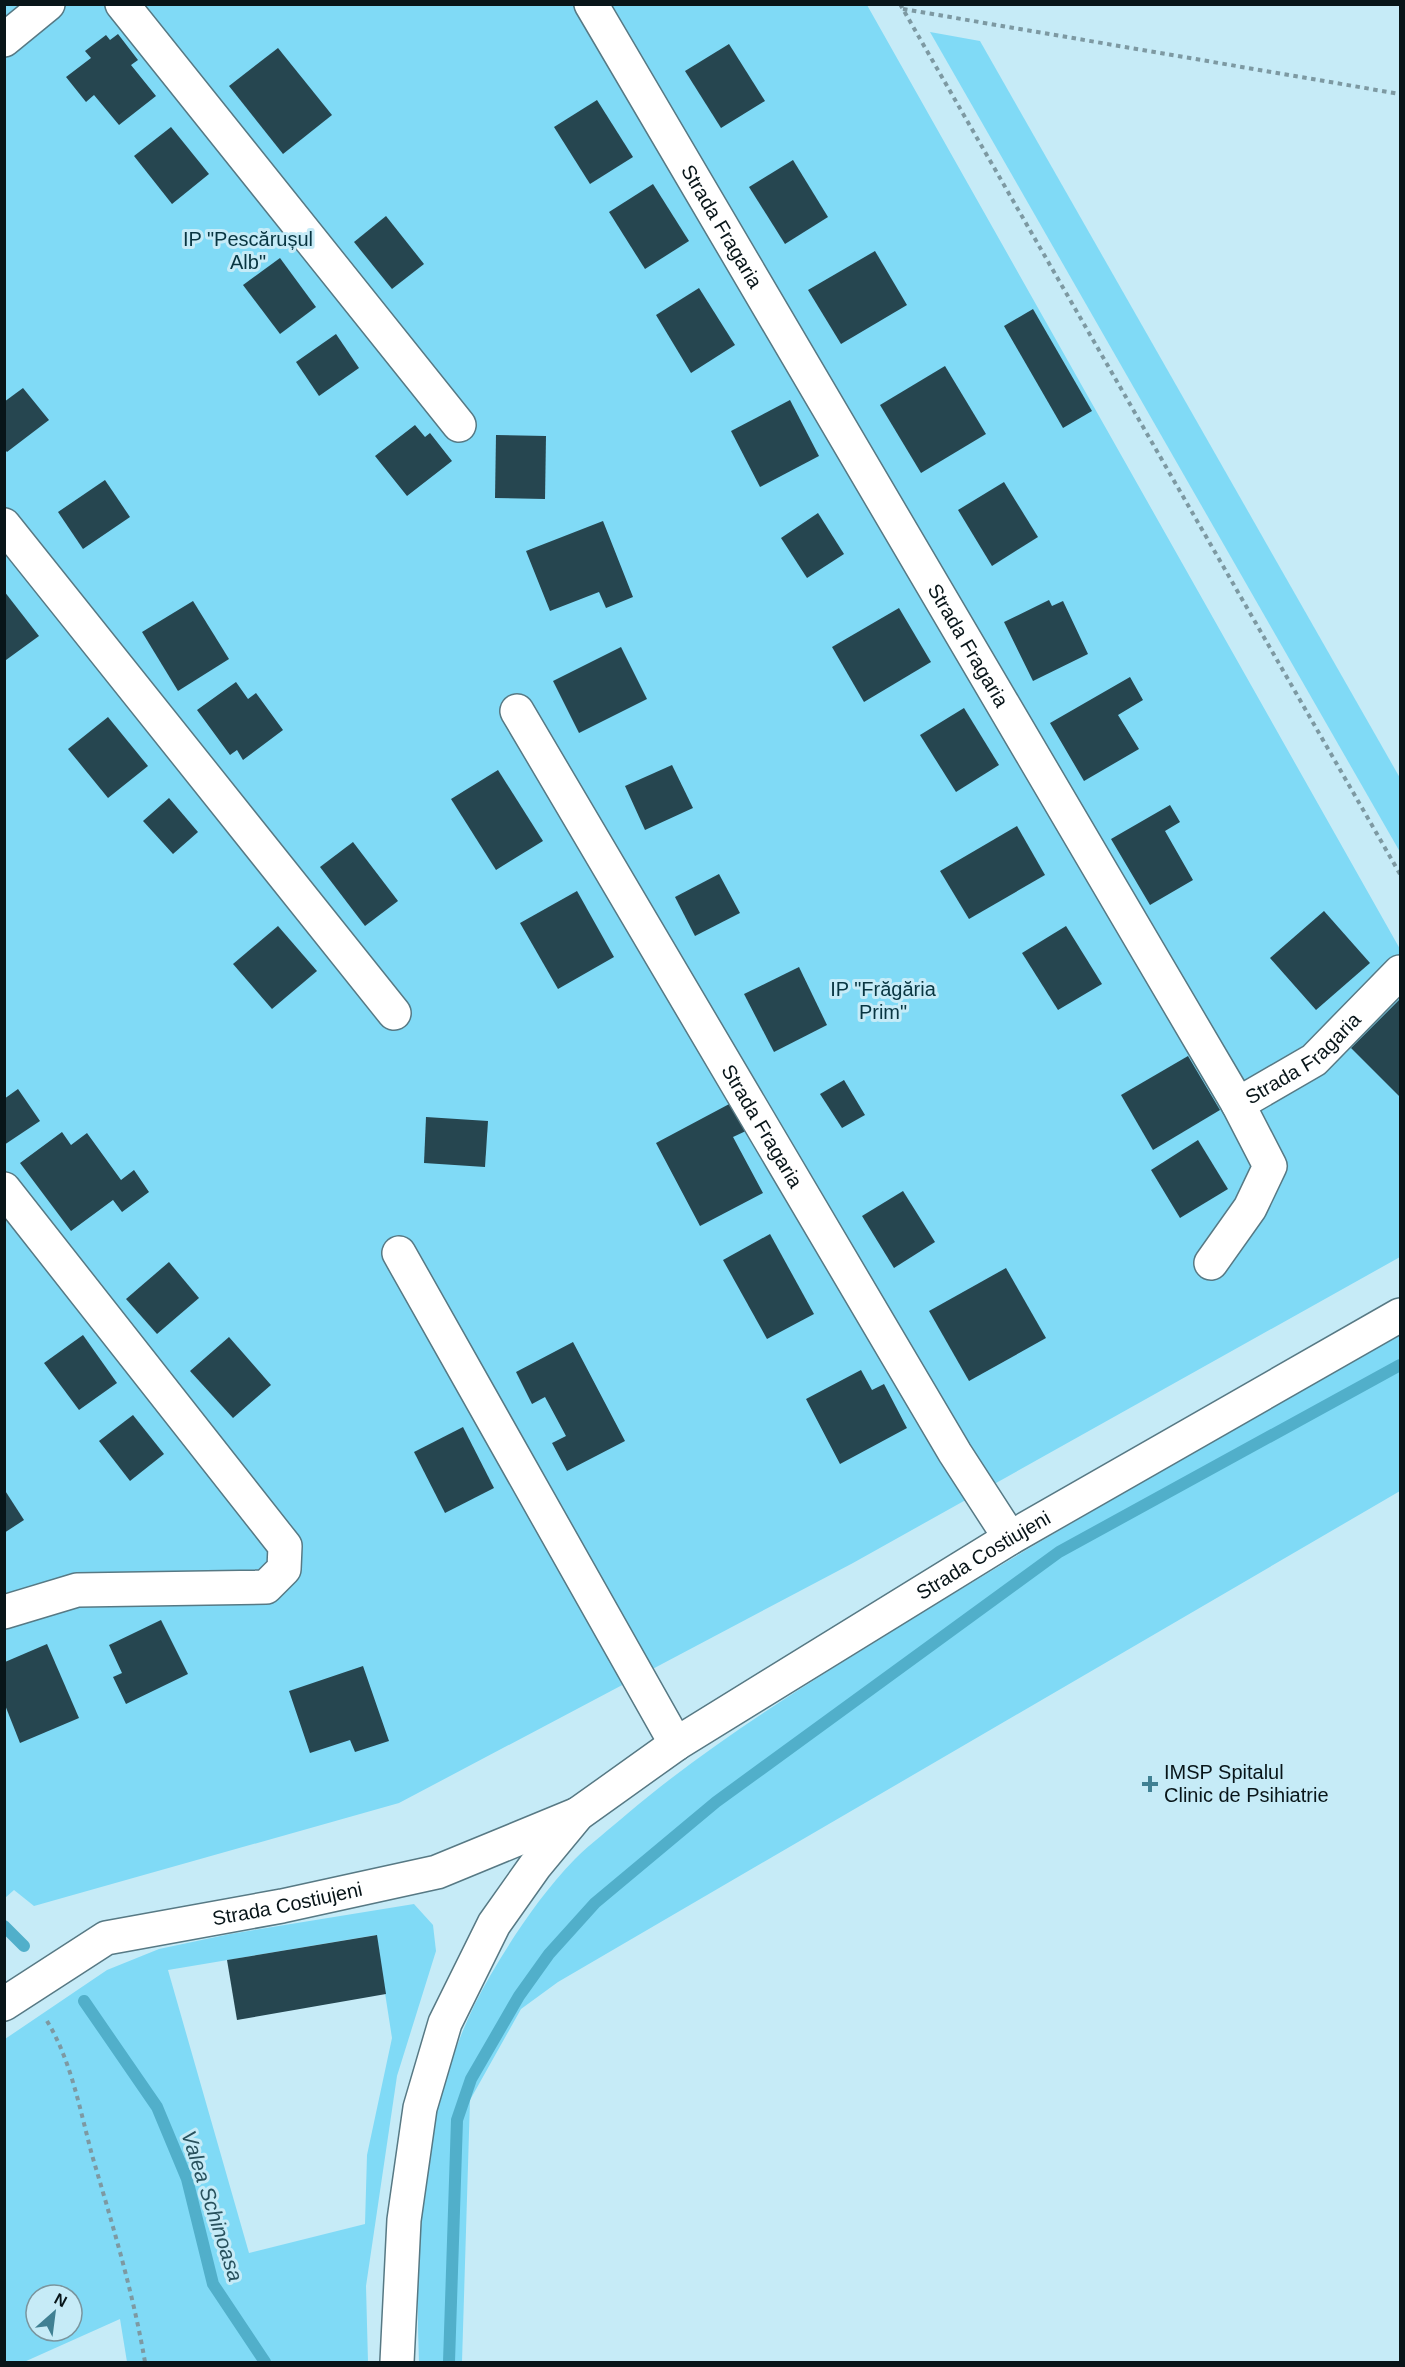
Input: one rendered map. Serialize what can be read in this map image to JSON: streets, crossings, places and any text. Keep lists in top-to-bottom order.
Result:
{
  "streets": {
    "street": ["Strada Fragaria", "Strada Costiujeni"]
  },
  "crossings": [
    ["Strada Fragaria", "Strada Costiujeni"]
  ],
  "water": ["Valea Schinoasa"],
  "parks": ["IP \"Pescărușul Alb\"", "IP \"Frăgăria Prim\""],
  "places": {
    "health": ["IMSP Spitalul Clinic de Psihiatrie"]
  },
  "north": "top right"
}
